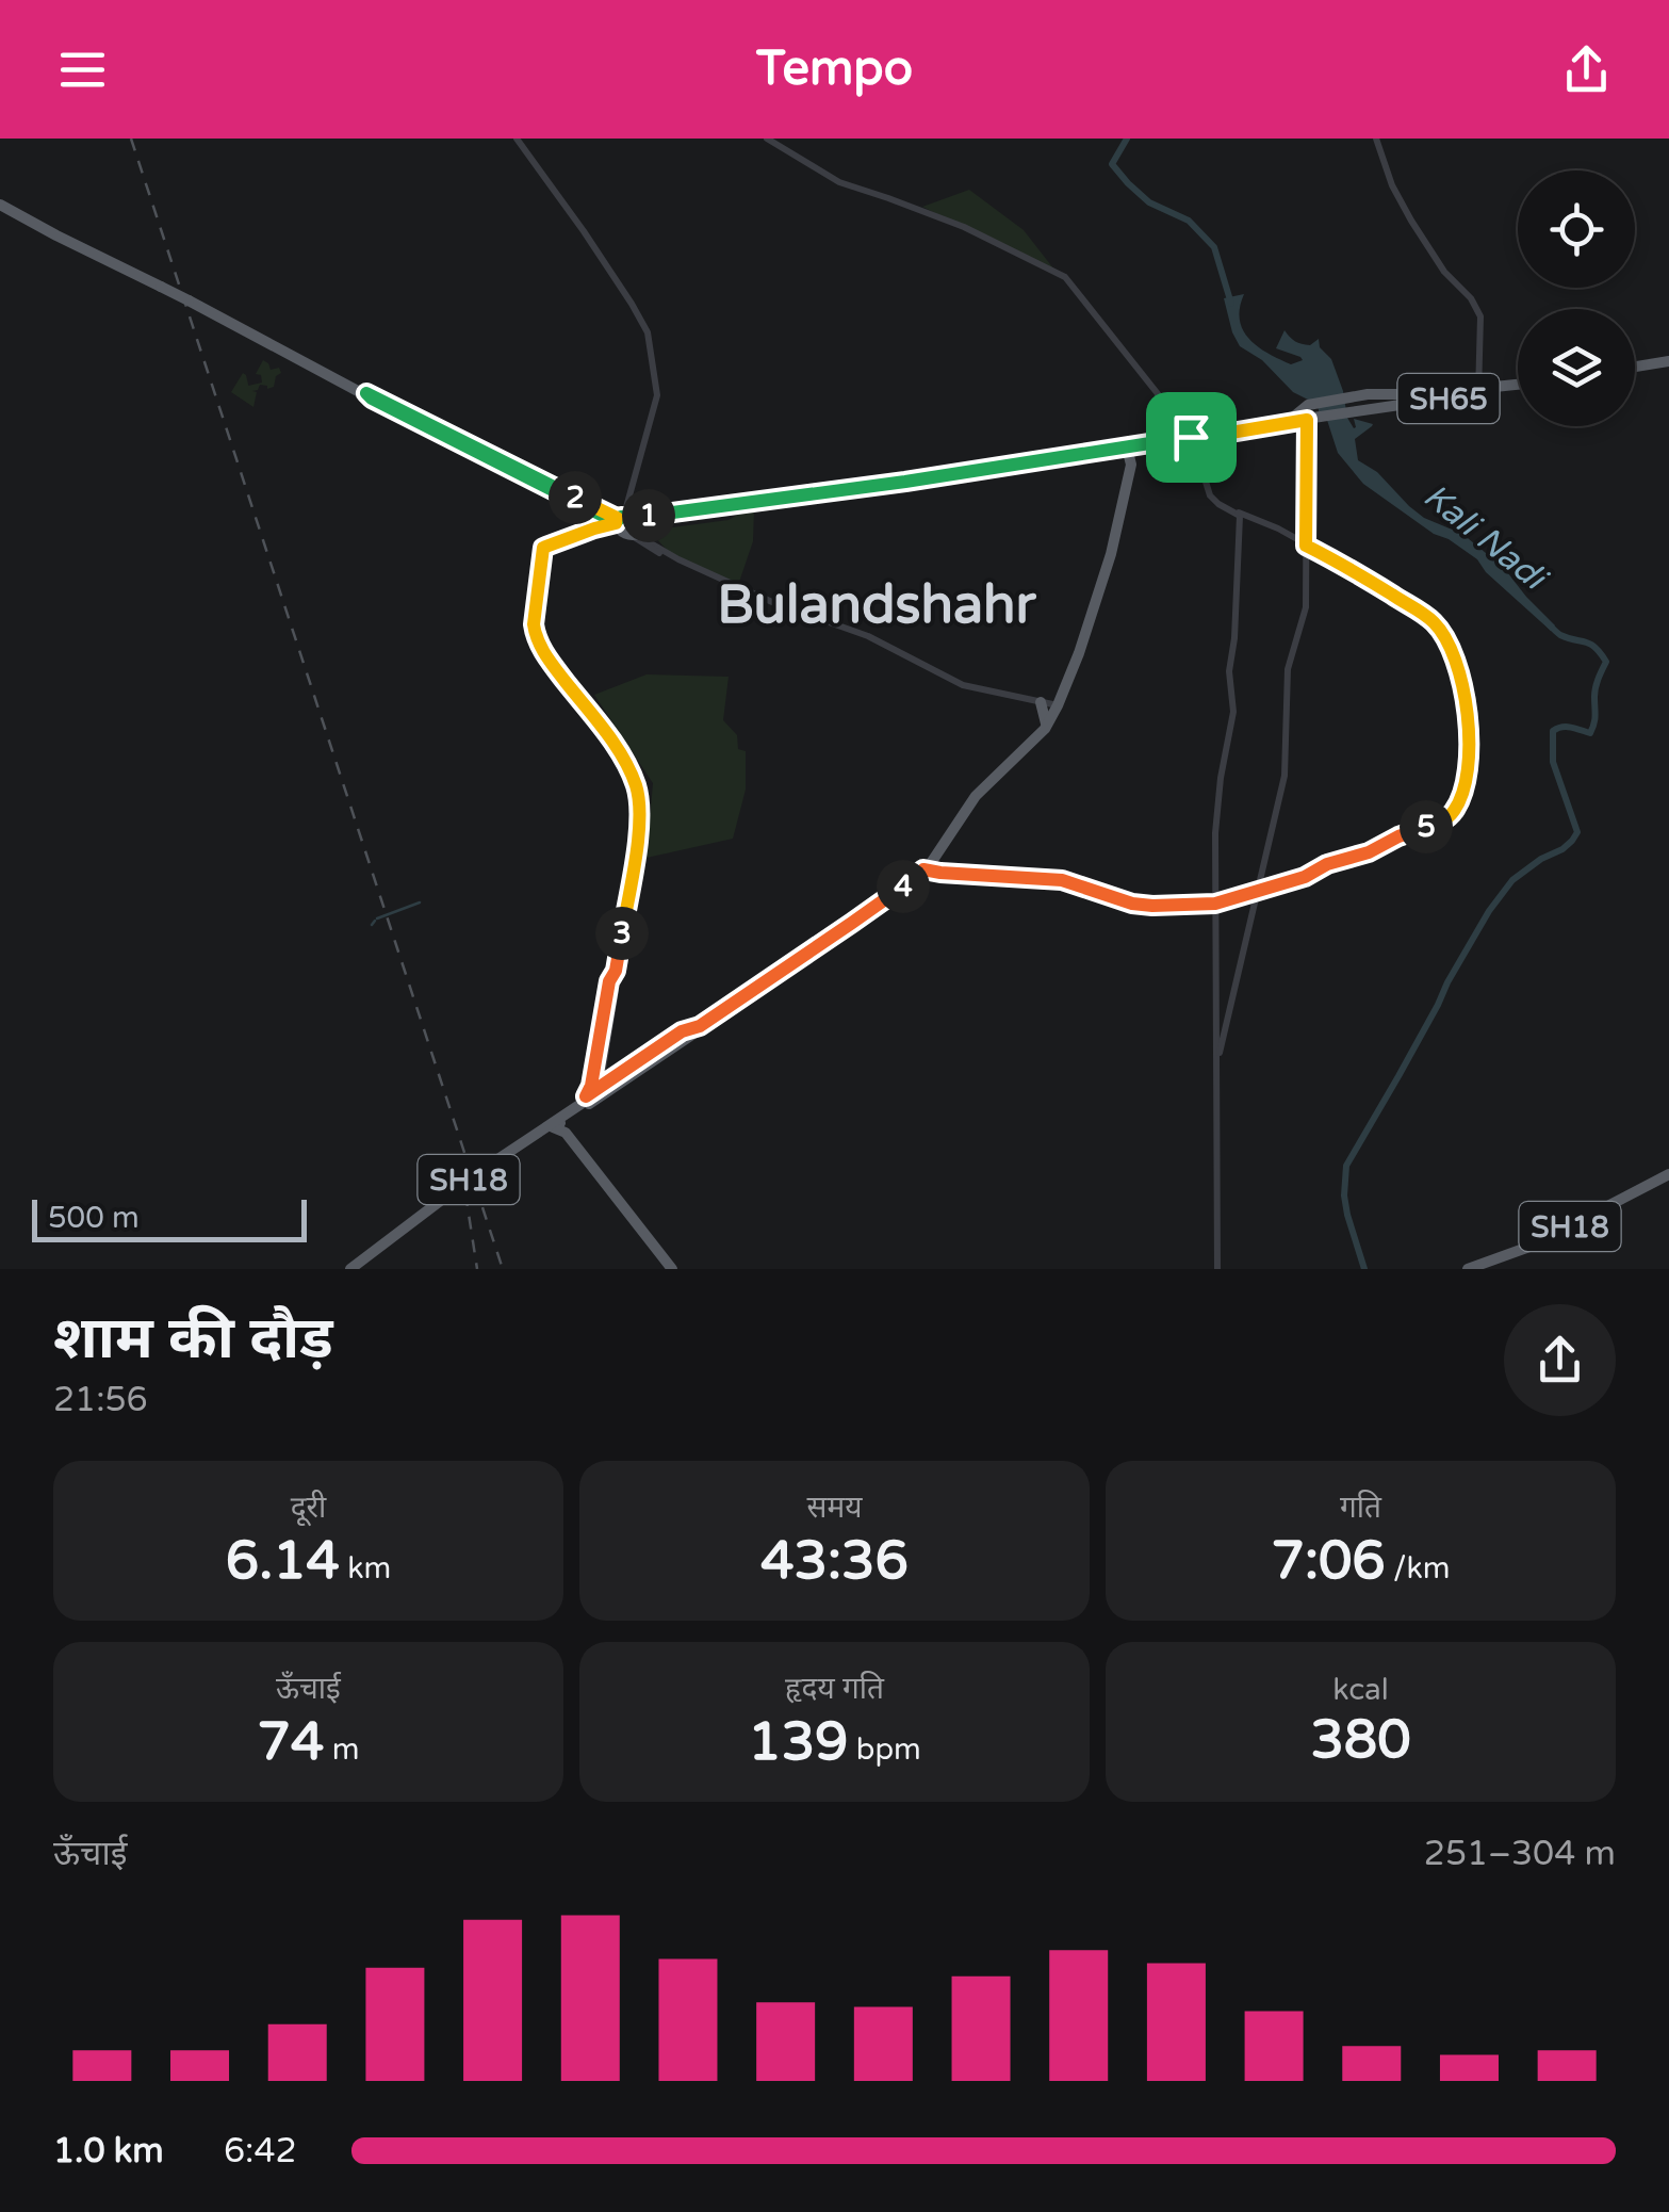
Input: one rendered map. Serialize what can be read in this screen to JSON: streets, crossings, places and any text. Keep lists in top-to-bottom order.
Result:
{
  "streets": {
    "main road": ["SH65", "SH18"]
  },
  "districts": ["Bulandshahr"],
  "water": ["Kali Nadi"],
  "scale_bar": "500 m",
  "page": {
    "header": "Tempo",
    "pins": [
      "2",
      "1",
      "5",
      "4",
      "3"
    ],
    "scale": "500 m",
    "heading": ["शाम की दौड़", "21:56"],
    "stats": [
      ["दूरी", "6.14 km"],
      ["समय", "43:36"],
      ["गति", "7:06 /km"],
      ["ऊँचाई", "74 m"],
      ["हृदय गति", "139 bpm"],
      ["kcal", "380"]
    ],
    "chart": ["ऊँचाई", "251–304 m"],
    "list": [
      {
        "name": "1.0 km",
        "note": "6:42"
      }
    ]
  }
}
